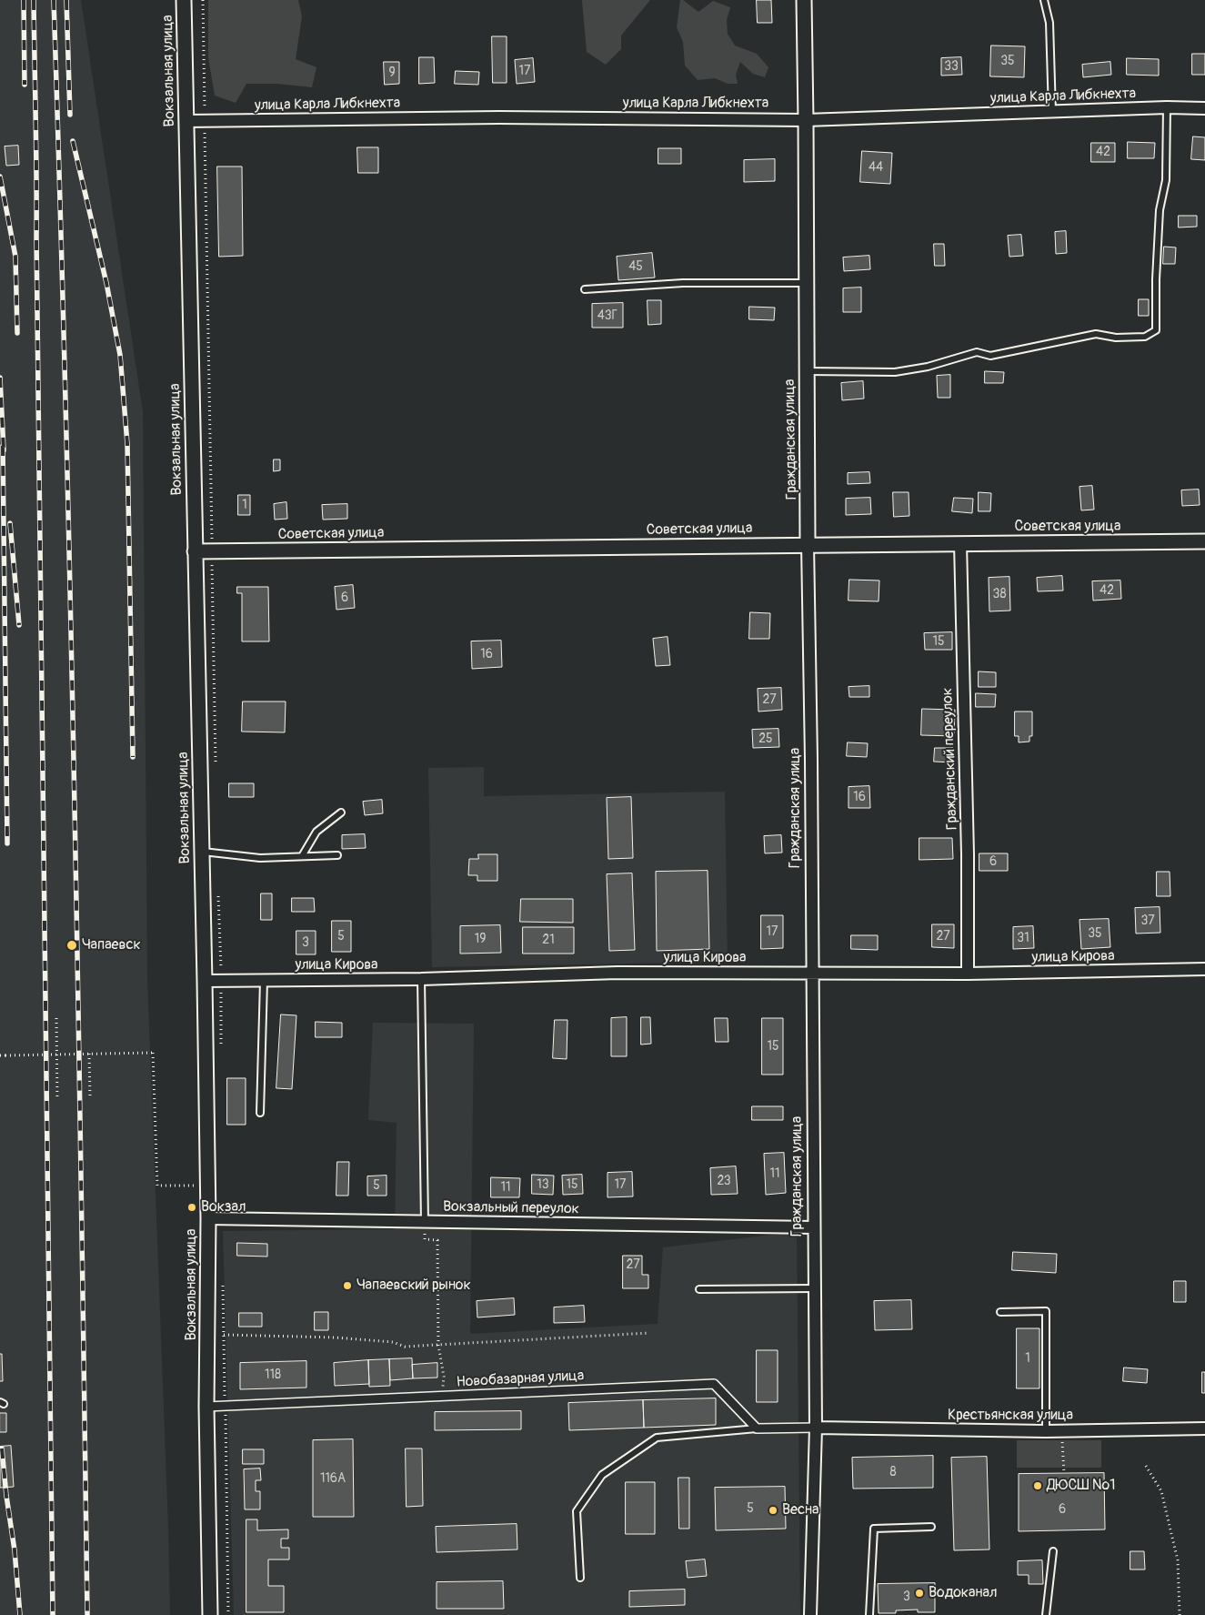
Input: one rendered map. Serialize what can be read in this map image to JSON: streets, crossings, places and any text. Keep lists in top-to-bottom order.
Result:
{
  "streets": {
    "street": [
      "Вокзальная улица",
      "улица Карла Либкнехта",
      "Гражданская улица",
      "Советская улица",
      "Гражданский переулок",
      "улица Кирова",
      "Вокзальный переулок",
      "Новобазарная улица",
      "Крестьянская улица"
    ]
  },
  "crossings": [
    ["Вокзальная улица", "улица Карла Либкнехта"],
    ["Вокзальная улица", "Советская улица"],
    ["Вокзальная улица", "улица Кирова"],
    ["Вокзальная улица", "Вокзальный переулок"],
    ["Вокзальная улица", "Новобазарная улица"],
    ["улица Карла Либкнехта", "Гражданская улица"],
    ["Гражданская улица", "Советская улица"],
    ["Гражданская улица", "улица Кирова"],
    ["Гражданская улица", "Вокзальный переулок"],
    ["Гражданская улица", "Крестьянская улица"],
    ["Советская улица", "Гражданский переулок"],
    ["Гражданский переулок", "улица Кирова"]
  ],
  "places": [
    "Чапаевск",
    "Вокзал",
    "Чапаевский рынок",
    "ДЮСШ №1",
    "Весна",
    "Водоканал"
  ],
  "house_numbers": [
    "35",
    "33",
    "17",
    "9",
    "42",
    "44",
    "45",
    "43Г",
    "1",
    "42",
    "38",
    "6",
    "15",
    "16",
    "27",
    "25",
    "16",
    "6",
    "37",
    "17",
    "35",
    "5",
    "27",
    "31",
    "19",
    "21",
    "3",
    "15",
    "11",
    "23",
    "13",
    "15",
    "17",
    "5",
    "11",
    "27",
    "1",
    "118",
    "8",
    "116А",
    "5",
    "6",
    "3"
  ]
}
